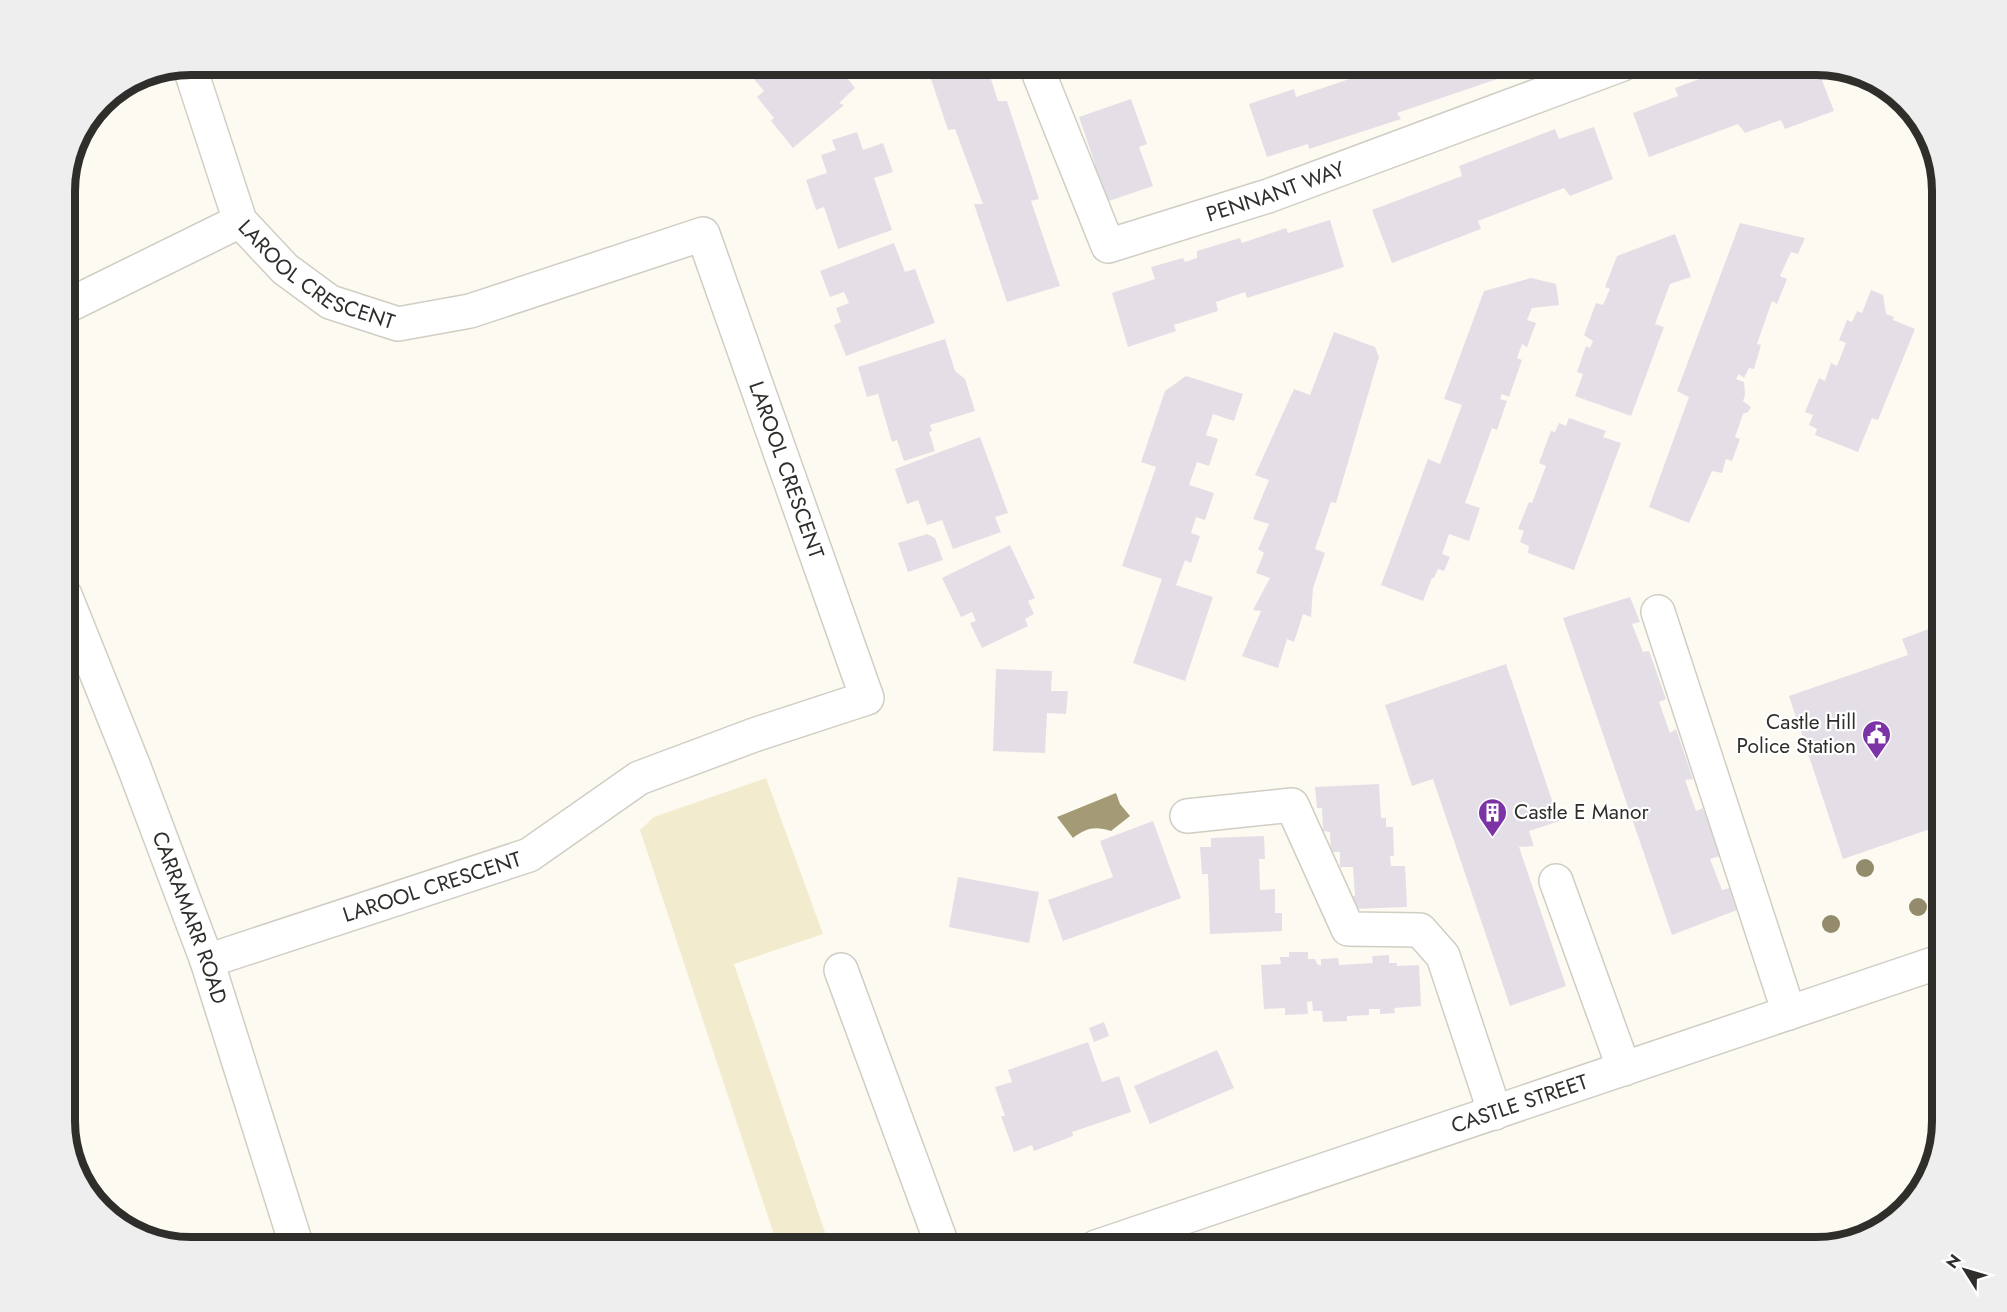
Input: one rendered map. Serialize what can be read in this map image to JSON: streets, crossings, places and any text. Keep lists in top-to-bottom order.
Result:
{
  "streets": {
    "street": [
      "PENNANT WAY",
      "LAROOL CRESCENT",
      "CARRAMARR ROAD",
      "CASTLE STREET"
    ]
  },
  "crossings": [
    ["LAROOL CRESCENT", "CARRAMARR ROAD"]
  ],
  "places": {
    "public building": ["Castle Hill Police Station"],
    "building": ["Castle E Manor"]
  },
  "north": "top left"
}
